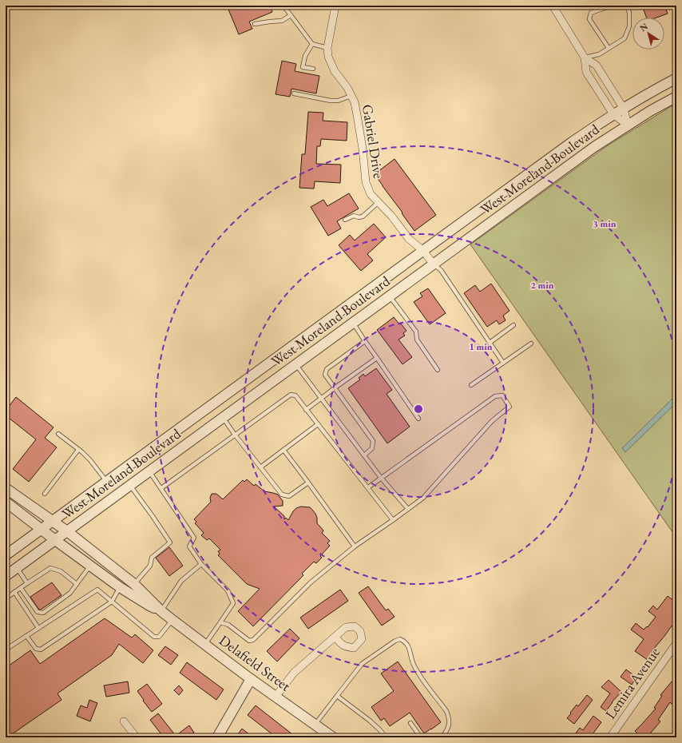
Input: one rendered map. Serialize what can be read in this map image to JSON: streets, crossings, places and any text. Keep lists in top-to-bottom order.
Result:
{
  "streets": {
    "street": [
      "Gabriel Drive",
      "West Moreland Boulevard",
      "Delafield Street",
      "Lemira Avenue"
    ]
  },
  "crossings": [
    ["Gabriel Drive", "West Moreland Boulevard"],
    ["West Moreland Boulevard", "Delafield Street"]
  ],
  "north": "top left",
  "rings": ["3 min", "2 min", "1 min"]
}
